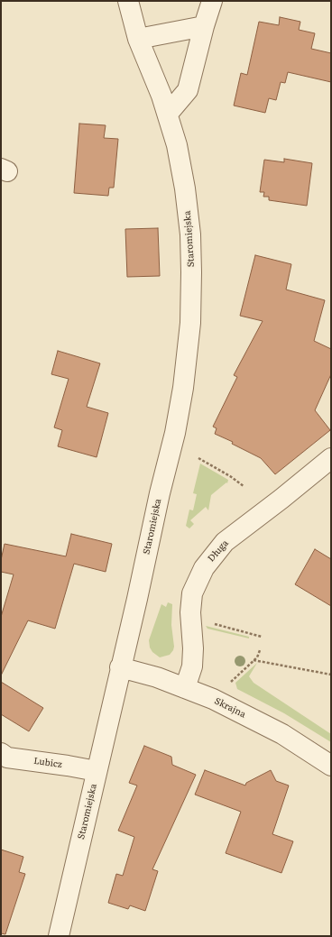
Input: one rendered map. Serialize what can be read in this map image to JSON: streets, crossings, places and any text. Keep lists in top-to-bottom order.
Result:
{
  "streets": {
    "street": [
      "Staromiejska",
      "Długa",
      "Skrajna",
      "Lubicz"
    ]
  },
  "crossings": [
    ["Staromiejska", "Skrajna"],
    ["Staromiejska", "Lubicz"],
    ["Długa", "Skrajna"]
  ]
}
